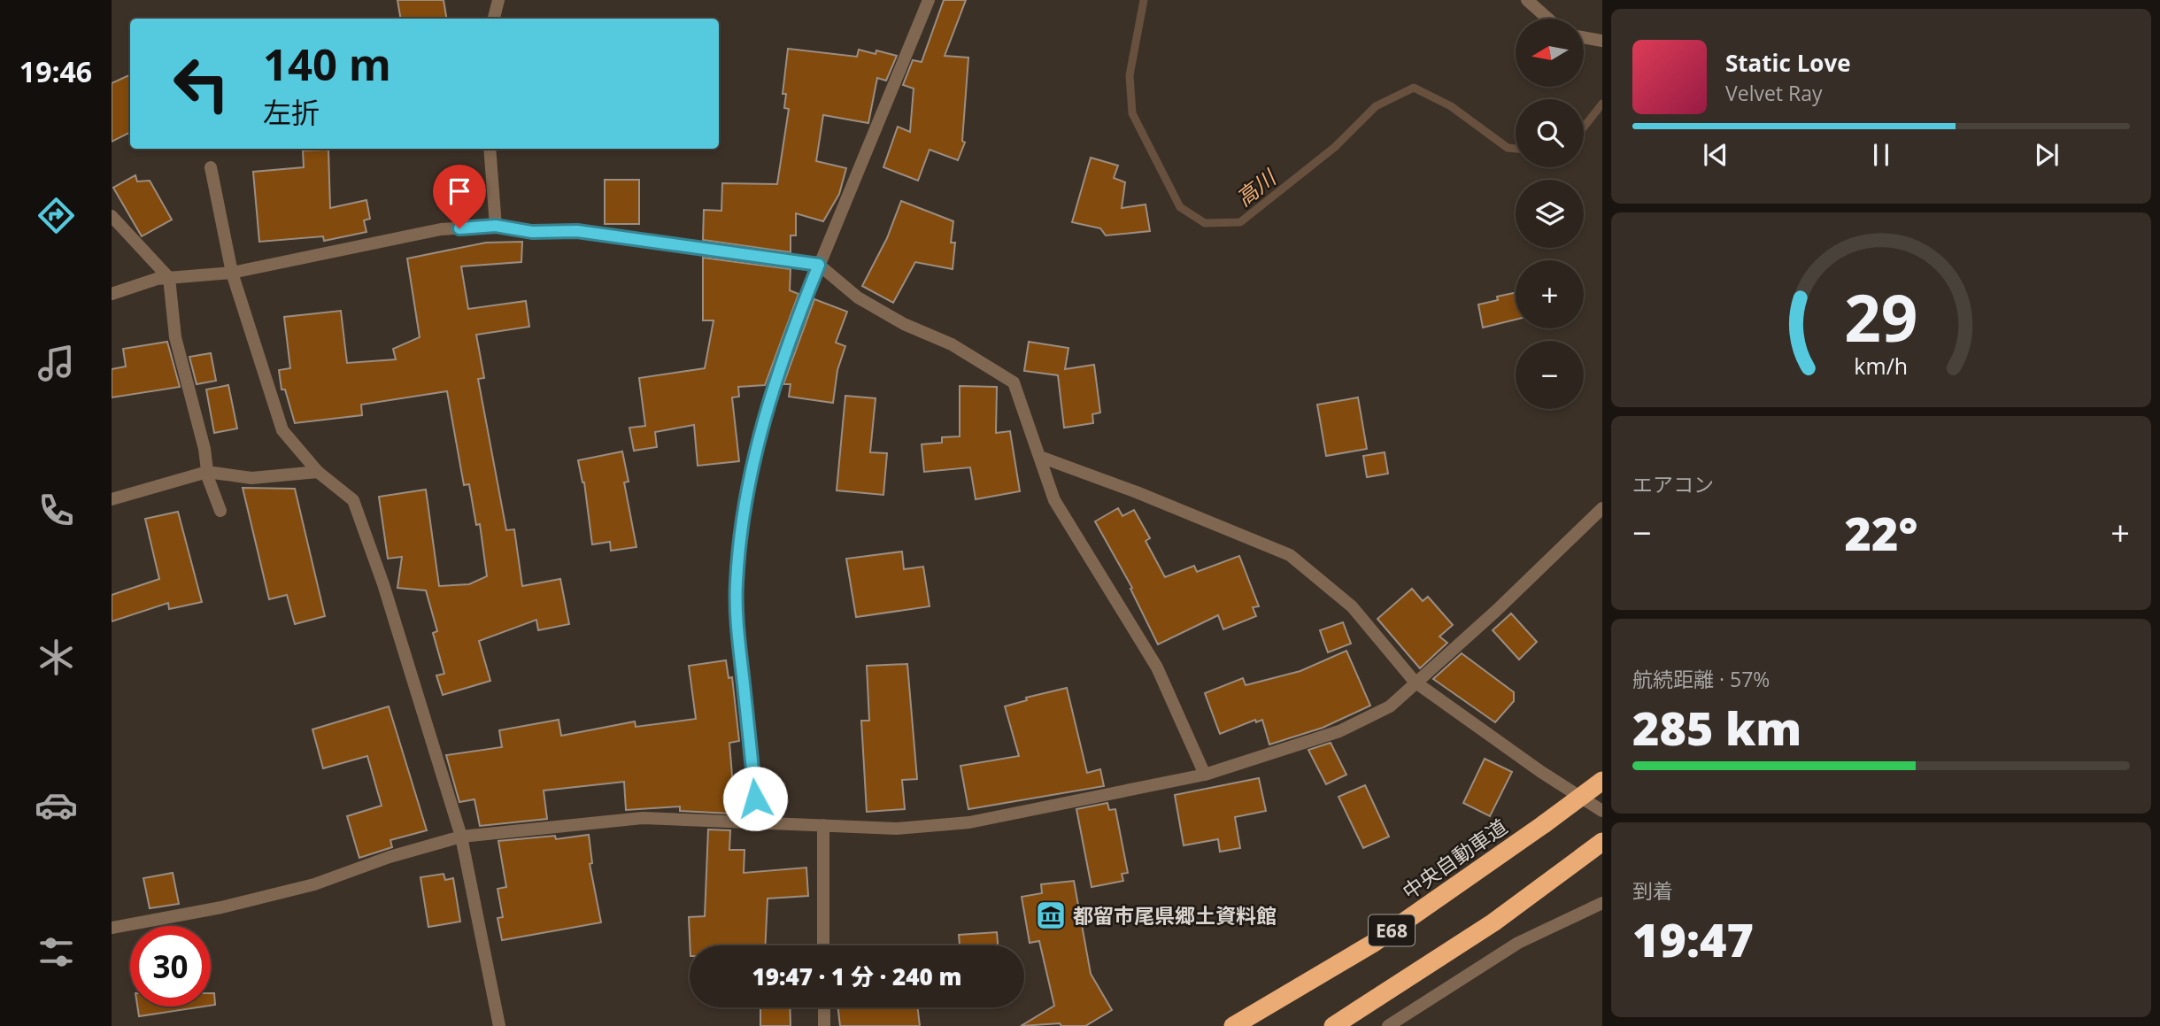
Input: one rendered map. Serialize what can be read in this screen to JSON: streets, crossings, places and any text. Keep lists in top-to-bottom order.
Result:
{
  "streets": {
    "highway": ["中央自動車道", "E68"]
  },
  "water": ["高川"],
  "places": {
    "museum": ["都留市尾県郷土資料館"]
  },
  "north": "left",
  "page": {
    "tabs": "19:46",
    "map_buttons": ["+", "−"],
    "turn": ["140 m", "左折"],
    "song": ["Static Love", "Velvet Ray"],
    "tile": [
      "エアコン",
      ["航続距離 · 57%", "285 km"],
      ["到着", "19:47"]
    ],
    "heat": ["−", "22°", "+"],
    "limit": "30",
    "trip": "19:47 · 1 分 · 240 m",
    "gauge": ["29", "km/h"]
  }
}
